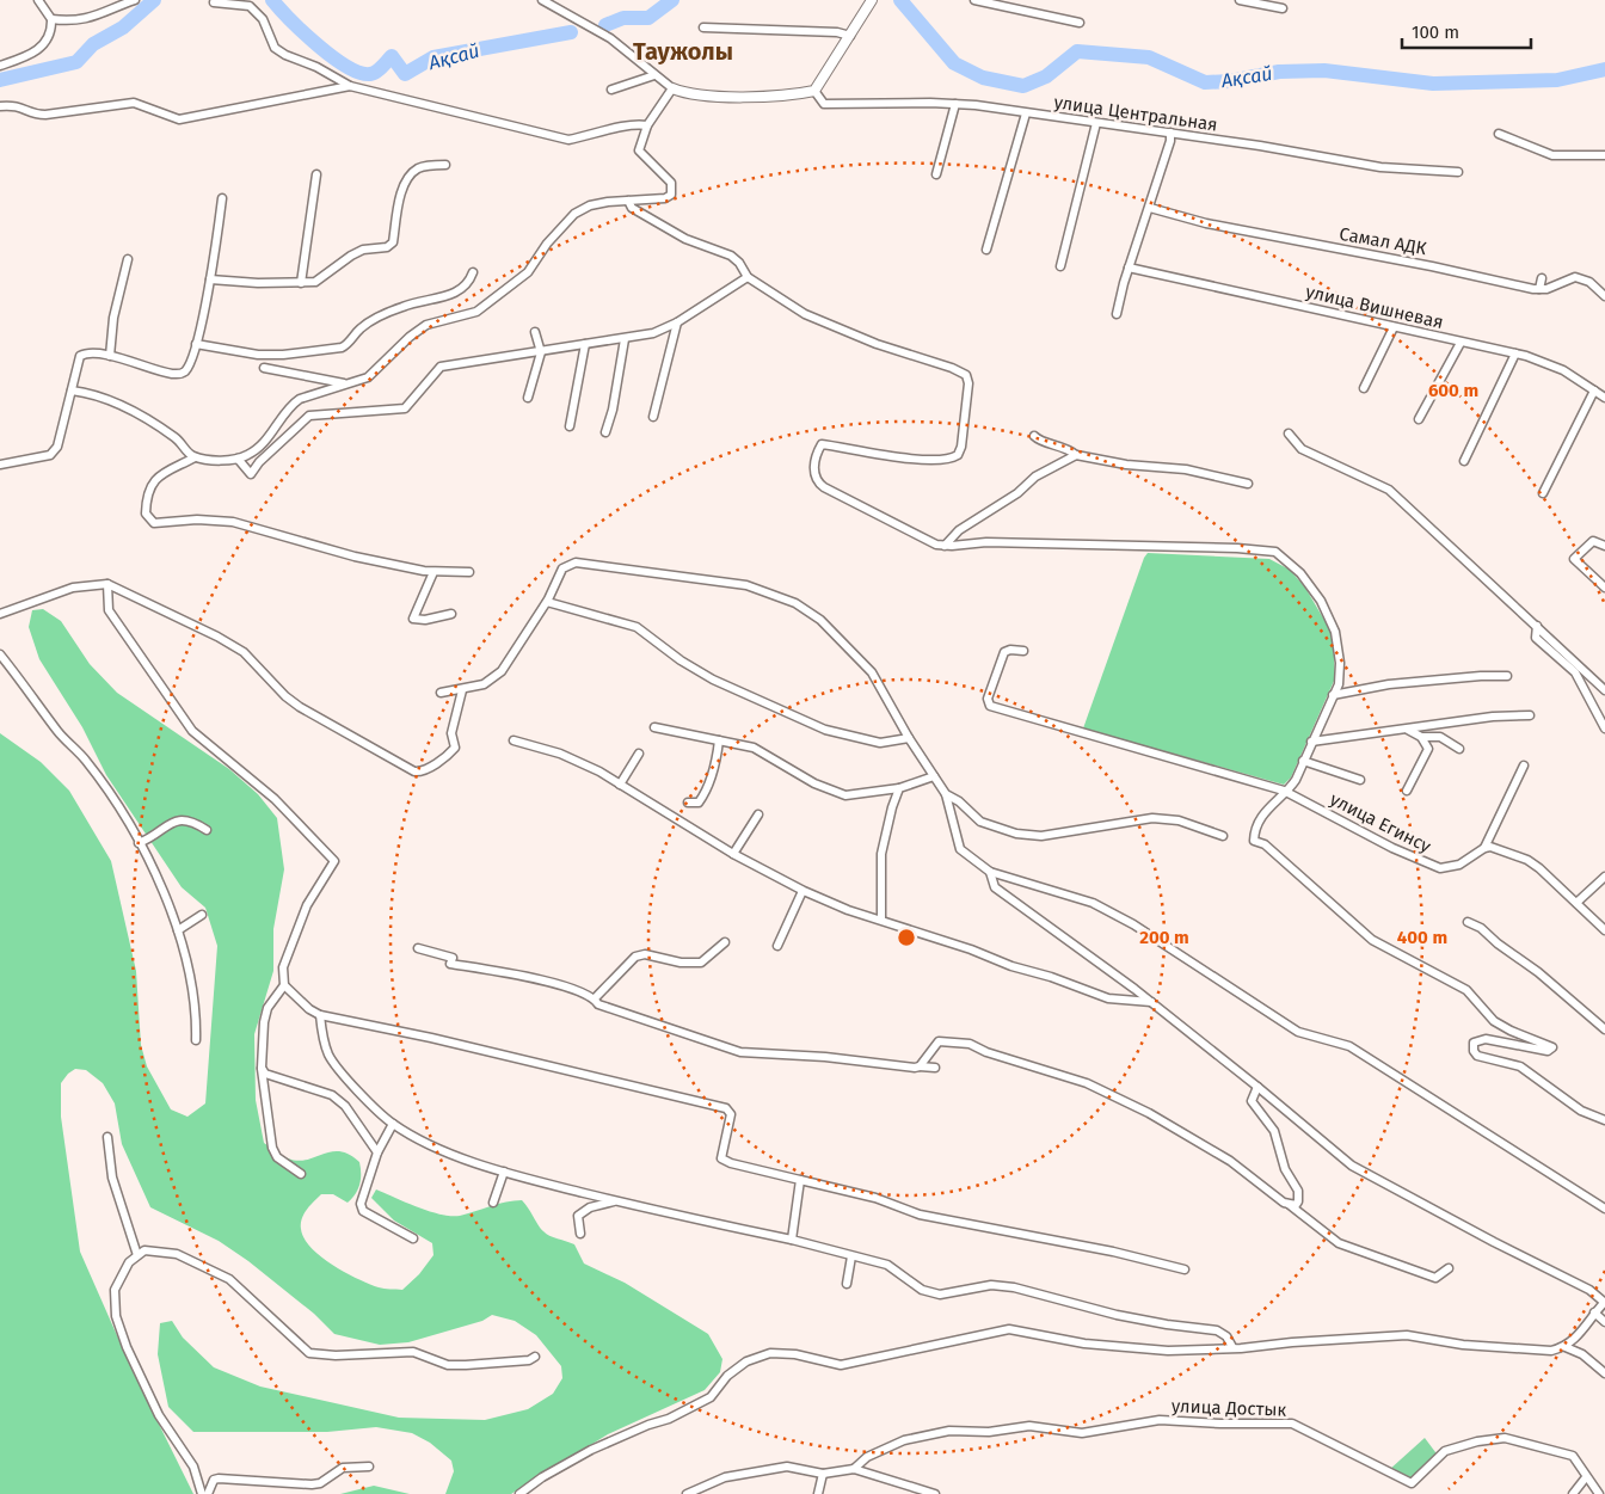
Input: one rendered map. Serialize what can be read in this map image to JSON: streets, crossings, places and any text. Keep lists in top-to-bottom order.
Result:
{
  "streets": {
    "street": [
      "улица Центральная",
      "Самал АДК",
      "улица Вишневая",
      "улица Егинсу",
      "улица Достык"
    ]
  },
  "districts": ["Таужолы"],
  "water": ["Ақсай"],
  "scale_bar": "100 m",
  "rings": ["600 m", "200 m", "400 m"]
}
